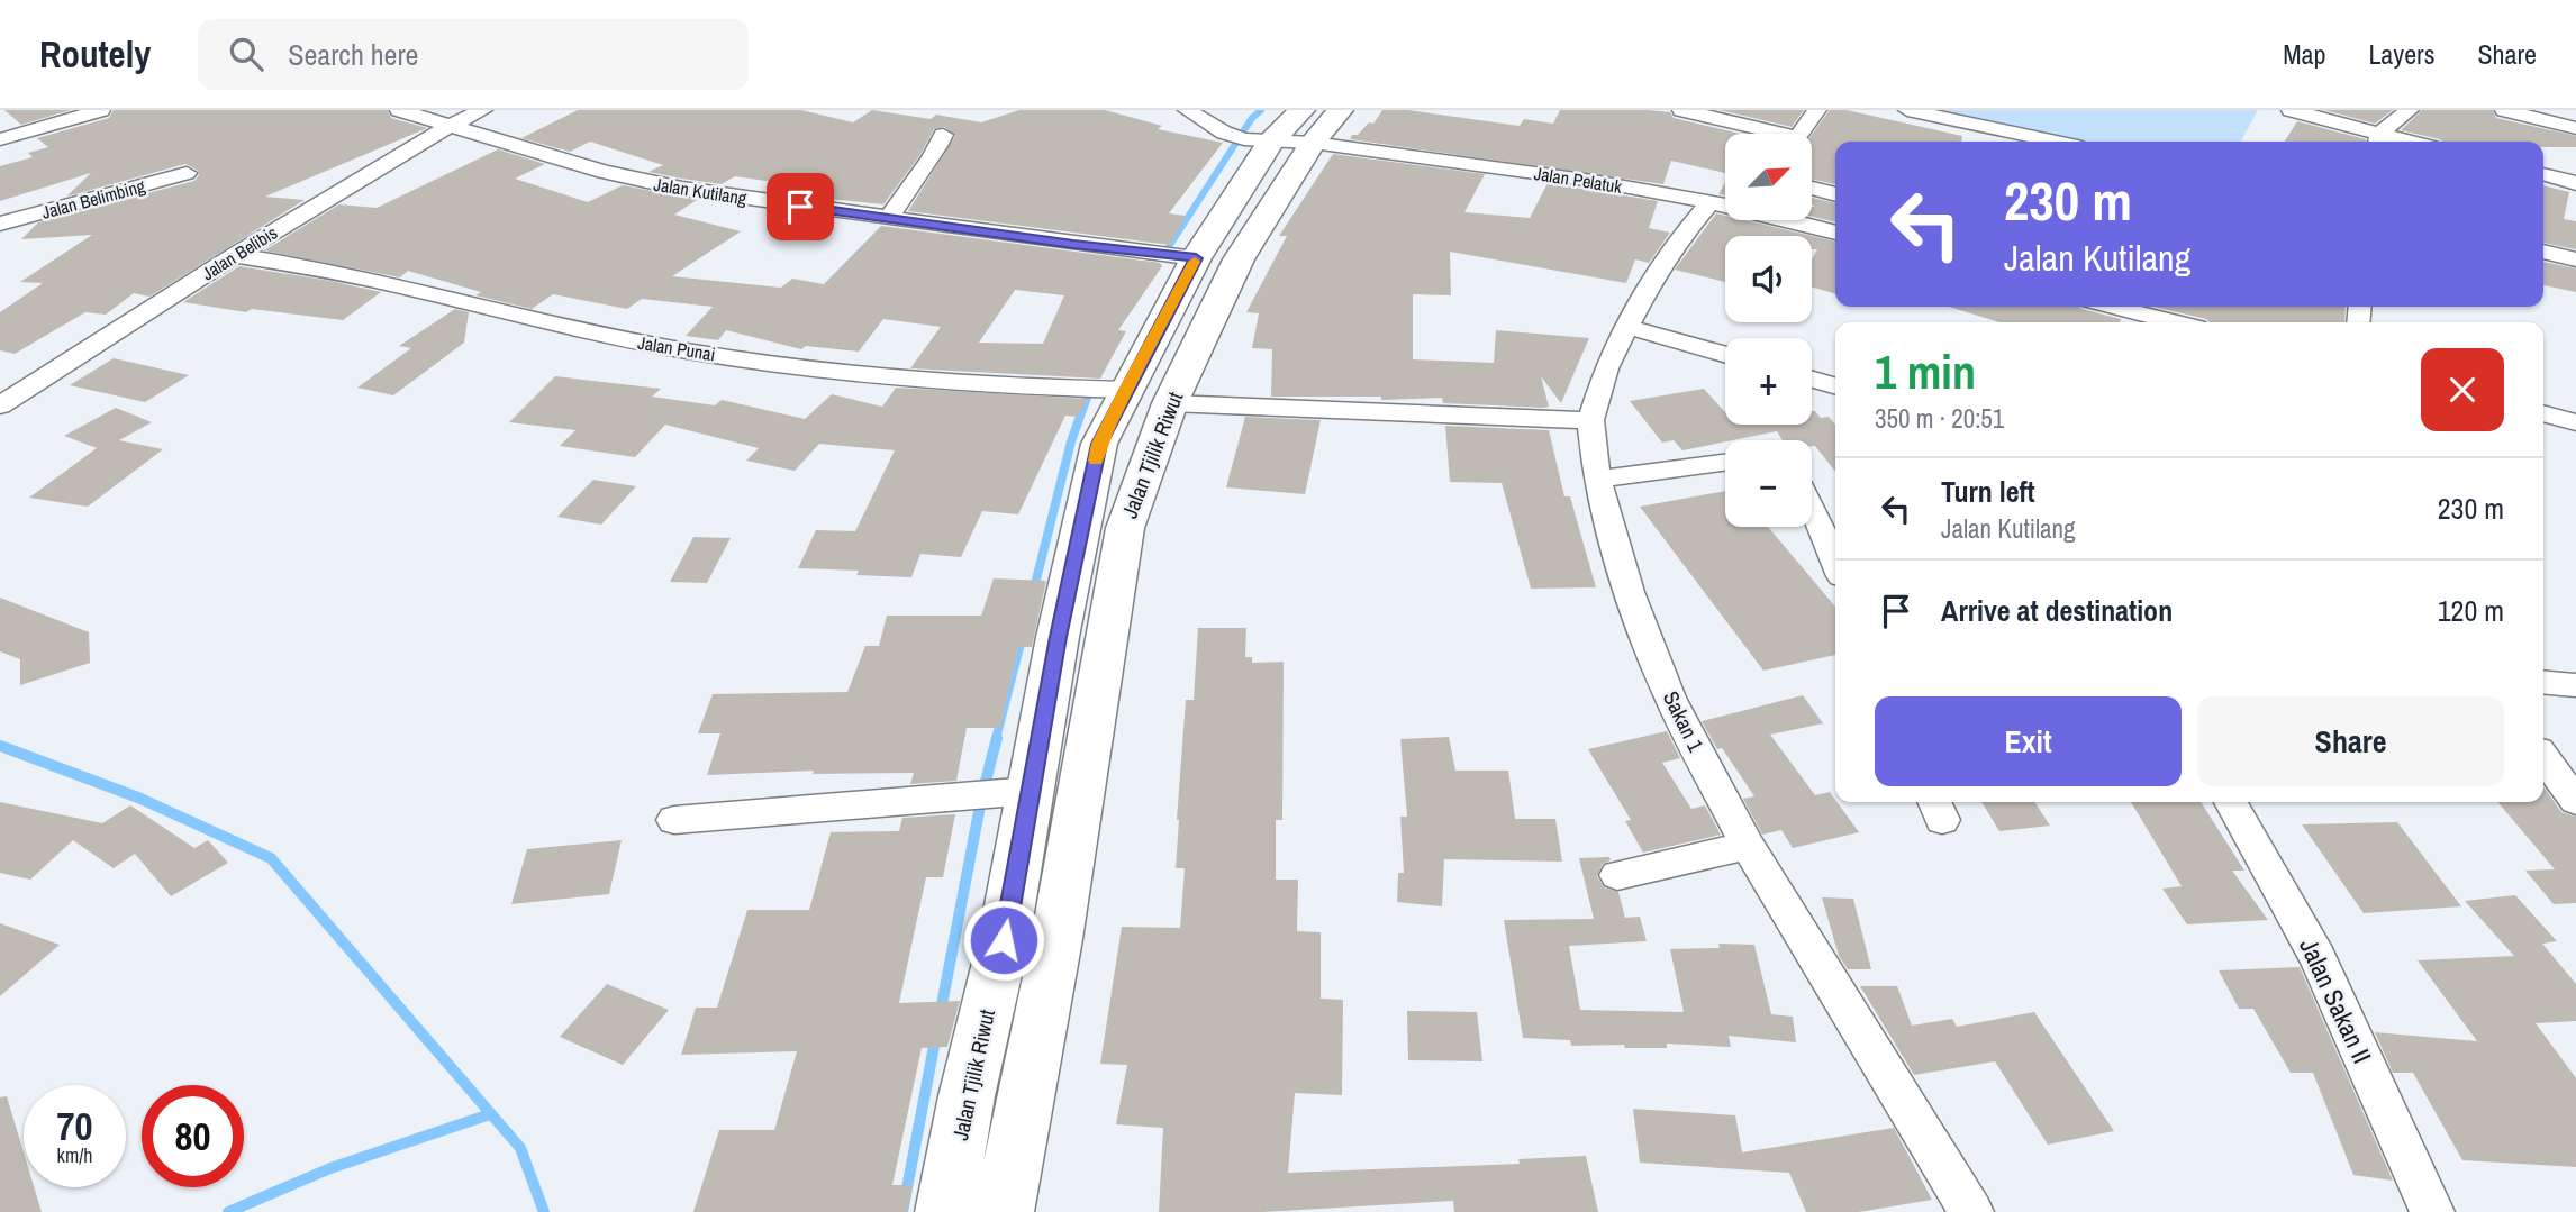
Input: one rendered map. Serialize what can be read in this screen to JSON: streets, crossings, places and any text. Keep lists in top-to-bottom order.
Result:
{
  "streets": {
    "highway": ["Jalan Tjilik Riwut"],
    "street": [
      "Jalan Pelatuk",
      "Jalan Kutilang",
      "Jalan Belimbing",
      "Jalan Belibis",
      "Jalan Punai",
      "Sakan 1",
      "Jalan Sakan II"
    ]
  },
  "crossings": [
    ["Jalan Pelatuk", "Jalan Tjilik Riwut"],
    ["Jalan Pelatuk", "Sakan 1"],
    ["Jalan Kutilang", "Jalan Belibis"],
    ["Jalan Kutilang", "Jalan Tjilik Riwut"],
    ["Jalan Belibis", "Jalan Punai"],
    ["Jalan Punai", "Jalan Tjilik Riwut"]
  ],
  "north": "top right",
  "page": {
    "header": "Routely",
    "search": "Search here",
    "nav": ["Map", "Layers", "Share"],
    "map_buttons": ["+", "−"],
    "turn": ["230 m", "Jalan Kutilang"],
    "heading": ["1 min", "350 m · 20:51"],
    "list": [
      {
        "name": "Turn left",
        "note": "Jalan Kutilang",
        "value": "230 m"
      },
      {
        "name": "Arrive at destination",
        "value": "120 m"
      }
    ],
    "buttons": ["Exit", "Share"],
    "speed": "70 km/h",
    "limit": "80"
  }
}
